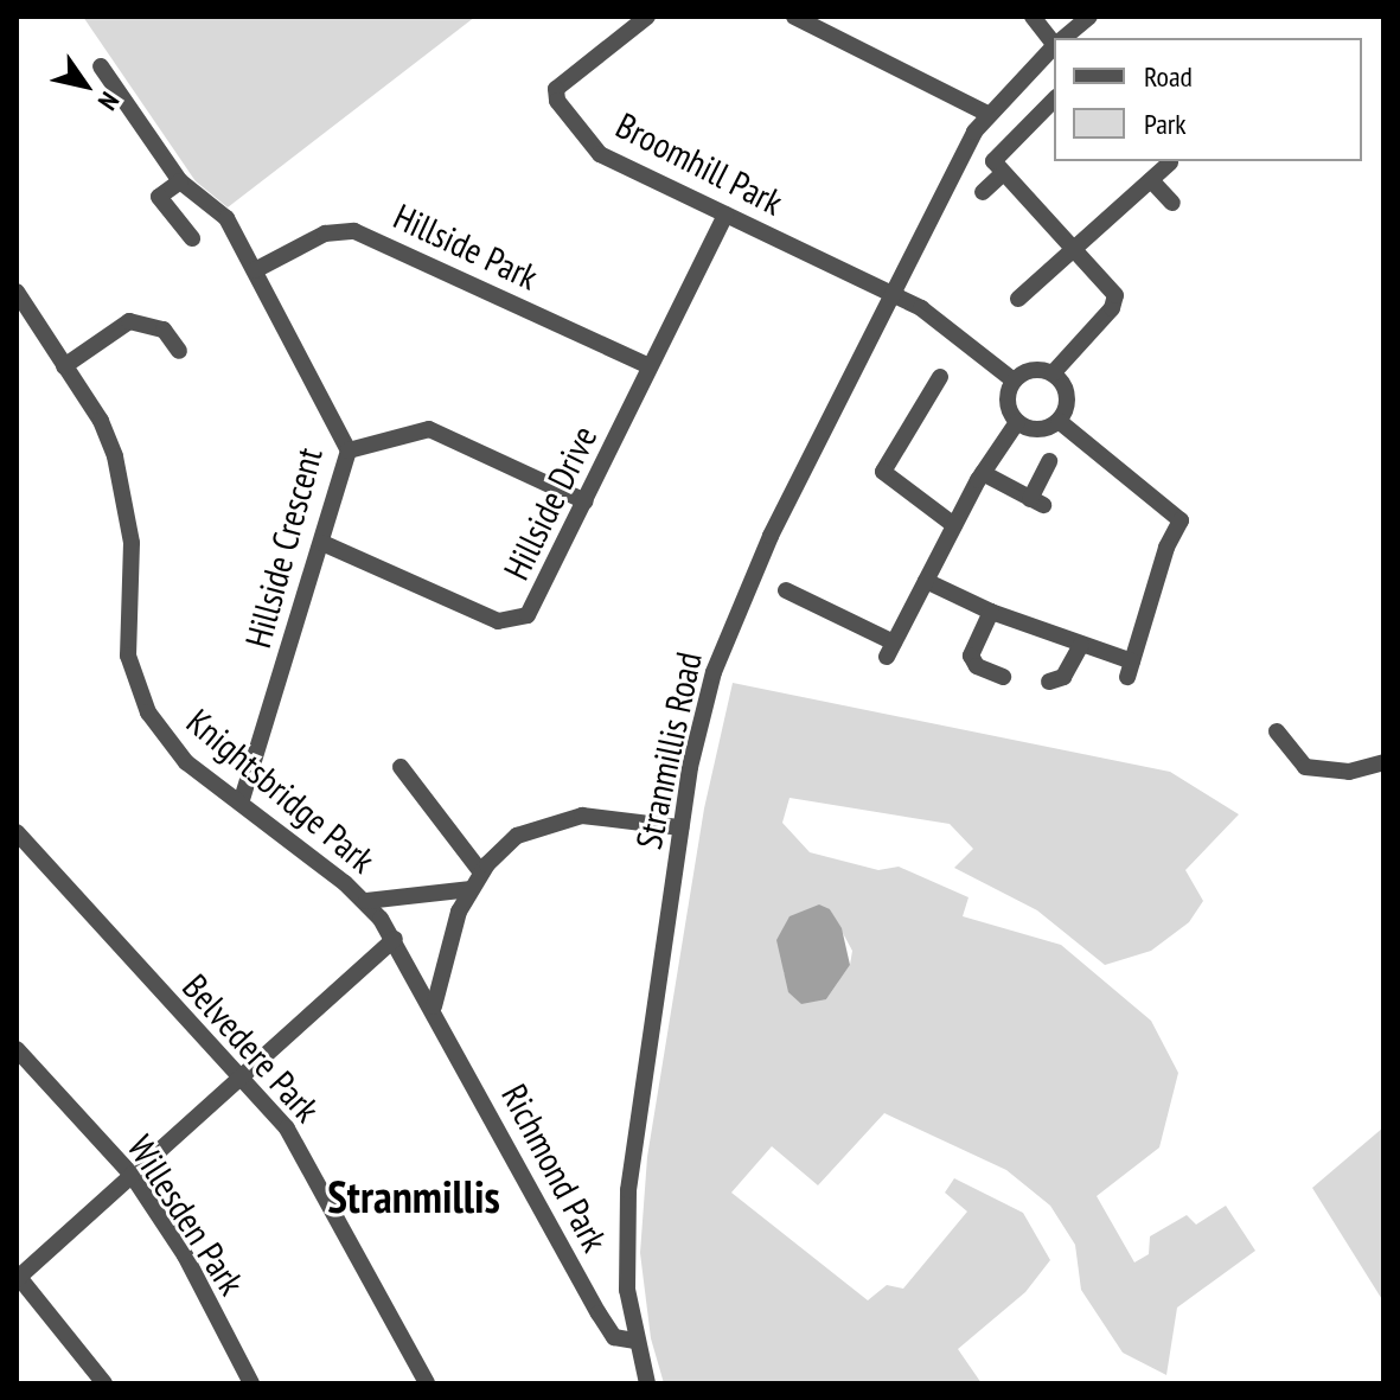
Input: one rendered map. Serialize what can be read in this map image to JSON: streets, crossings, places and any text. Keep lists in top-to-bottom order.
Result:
{
  "streets": {
    "street": [
      "Broomhill Park",
      "Hillside Park",
      "Hillside Drive",
      "Hillside Crescent",
      "Stranmillis Road",
      "Knightsbridge Park",
      "Belvedere Park",
      "Richmond Park",
      "Willesden Park"
    ]
  },
  "crossings": [
    ["Broomhill Park", "Hillside Drive"],
    ["Broomhill Park", "Stranmillis Road"],
    ["Hillside Park", "Hillside Drive"],
    ["Hillside Park", "Hillside Crescent"],
    ["Hillside Drive", "Hillside Crescent"],
    ["Hillside Crescent", "Knightsbridge Park"],
    ["Stranmillis Road", "Richmond Park"],
    ["Knightsbridge Park", "Richmond Park"]
  ],
  "districts": ["Stranmillis"],
  "legend": ["Road", "Park"],
  "north": "bottom right"
}
